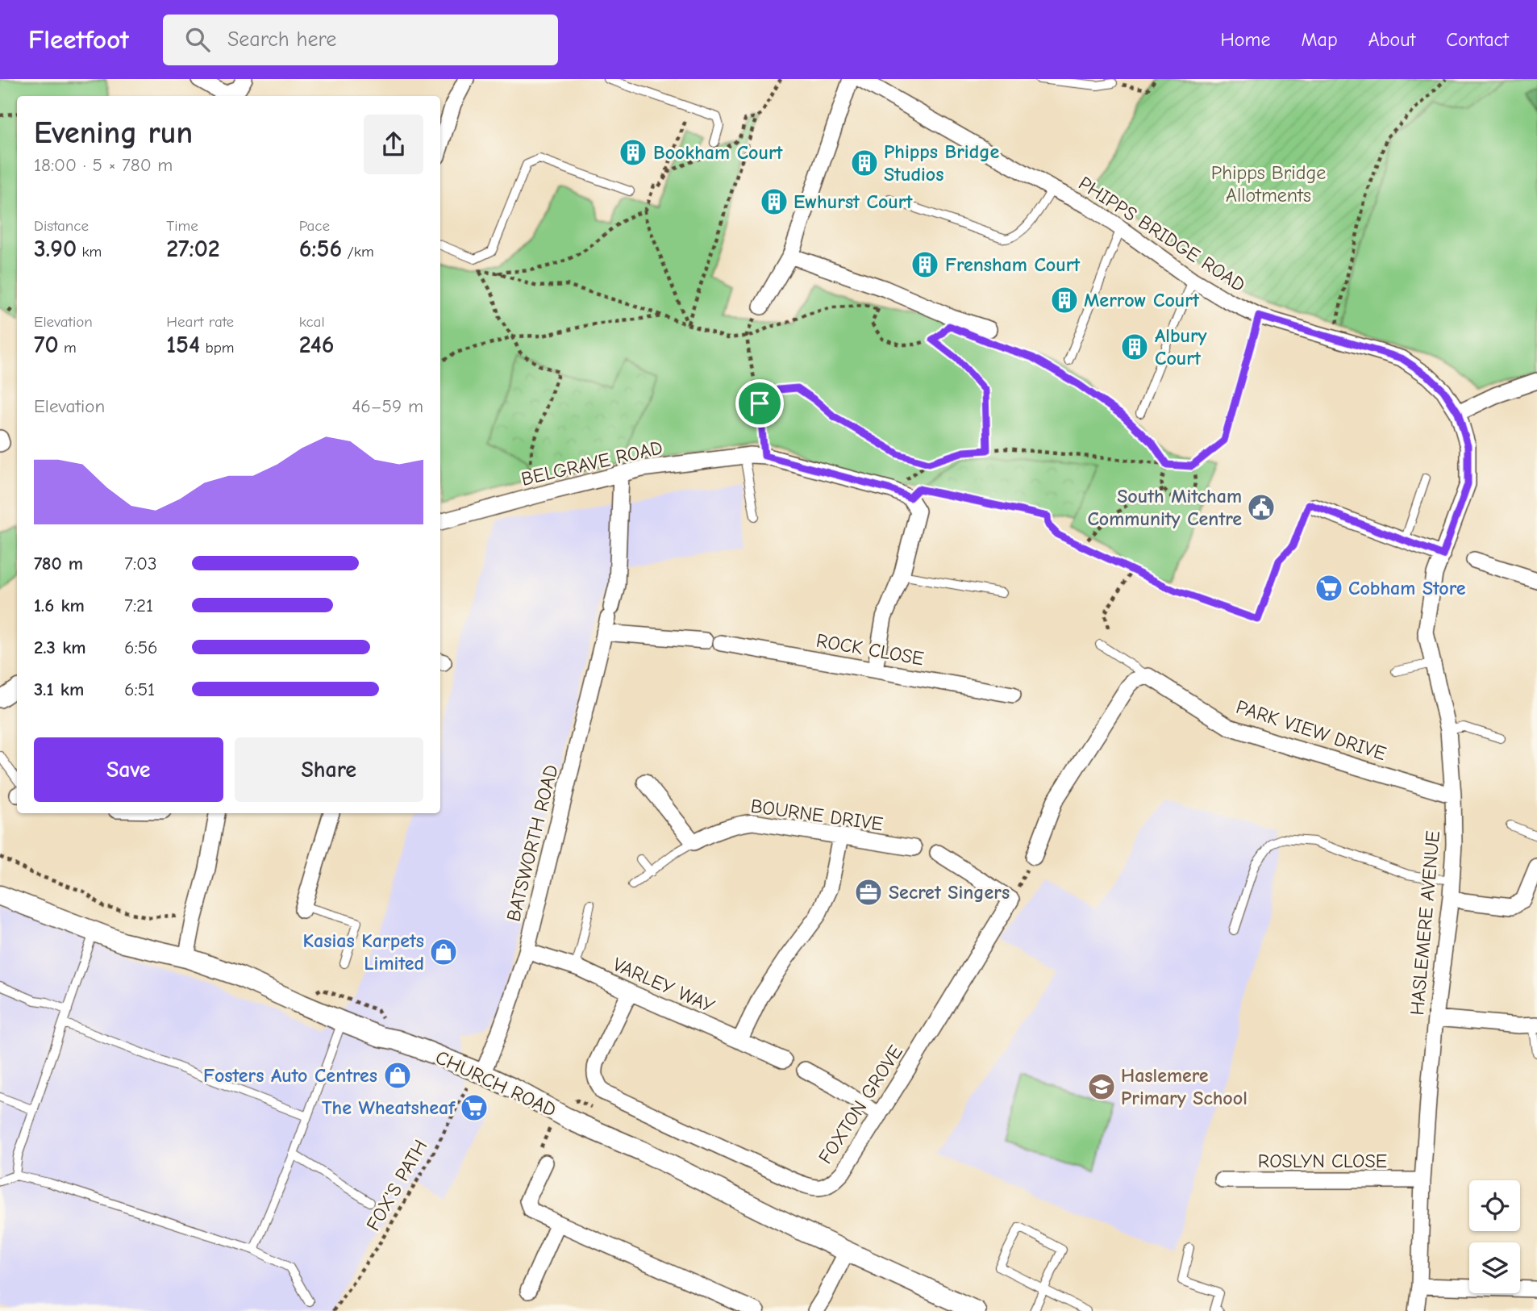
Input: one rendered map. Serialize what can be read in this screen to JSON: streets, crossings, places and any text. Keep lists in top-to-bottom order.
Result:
{
  "streets": {
    "street": [
      "PHIPPS BRIDGE ROAD",
      "BELGRAVE ROAD",
      "ROCK CLOSE",
      "PARK VIEW DRIVE",
      "BOURNE DRIVE",
      "BATSWORTH ROAD",
      "HASLEMERE AVENUE",
      "VARLEY WAY",
      "CHURCH ROAD",
      "FOXTON GROVE",
      "ROSLYN CLOSE"
    ],
    "path": ["FOX'S PATH"]
  },
  "crossings": [
    ["PHIPPS BRIDGE ROAD", "HASLEMERE AVENUE"],
    ["BELGRAVE ROAD", "BATSWORTH ROAD"],
    ["PARK VIEW DRIVE", "HASLEMERE AVENUE"],
    ["BATSWORTH ROAD", "VARLEY WAY"],
    ["BATSWORTH ROAD", "CHURCH ROAD"],
    ["BATSWORTH ROAD", "FOX'S PATH"],
    ["HASLEMERE AVENUE", "ROSLYN CLOSE"],
    ["VARLEY WAY", "FOXTON GROVE"],
    ["CHURCH ROAD", "FOX'S PATH"]
  ],
  "parks": ["Phipps Bridge Allotments"],
  "places": {
    "building": [
      "Bookham Court",
      "Phipps Bridge Studios",
      "Ewhurst Court",
      "Frensham Court",
      "Merrow Court",
      "Albury Court"
    ],
    "public building": ["South Mitcham Community Centre"],
    "supermarket": ["Cobham Store", "The Wheatsheaf"],
    "office": ["Secret Singers"],
    "shop": ["Kasias Karpets Limited", "Fosters Auto Centres"],
    "school or university": ["Haslemere Primary School"]
  },
  "page": {
    "header": "Fleetfoot",
    "search": "Search here",
    "nav": [
      "Home",
      "Map",
      "About",
      "Contact"
    ],
    "heading": ["Evening run", "18:00 · 5 × 780 m"],
    "stats": [
      ["Distance", "3.90 km"],
      ["Time", "27:02"],
      ["Pace", "6:56 /km"],
      ["Elevation", "70 m"],
      ["Heart rate", "154 bpm"],
      ["kcal", "246"]
    ],
    "chart": ["Elevation", "46–59 m"],
    "list": [
      {
        "name": "780 m",
        "note": "7:03"
      },
      {
        "name": "1.6 km",
        "note": "7:21"
      },
      {
        "name": "2.3 km",
        "note": "6:56"
      },
      {
        "name": "3.1 km",
        "note": "6:51"
      }
    ],
    "buttons": ["Save", "Share"]
  }
}
